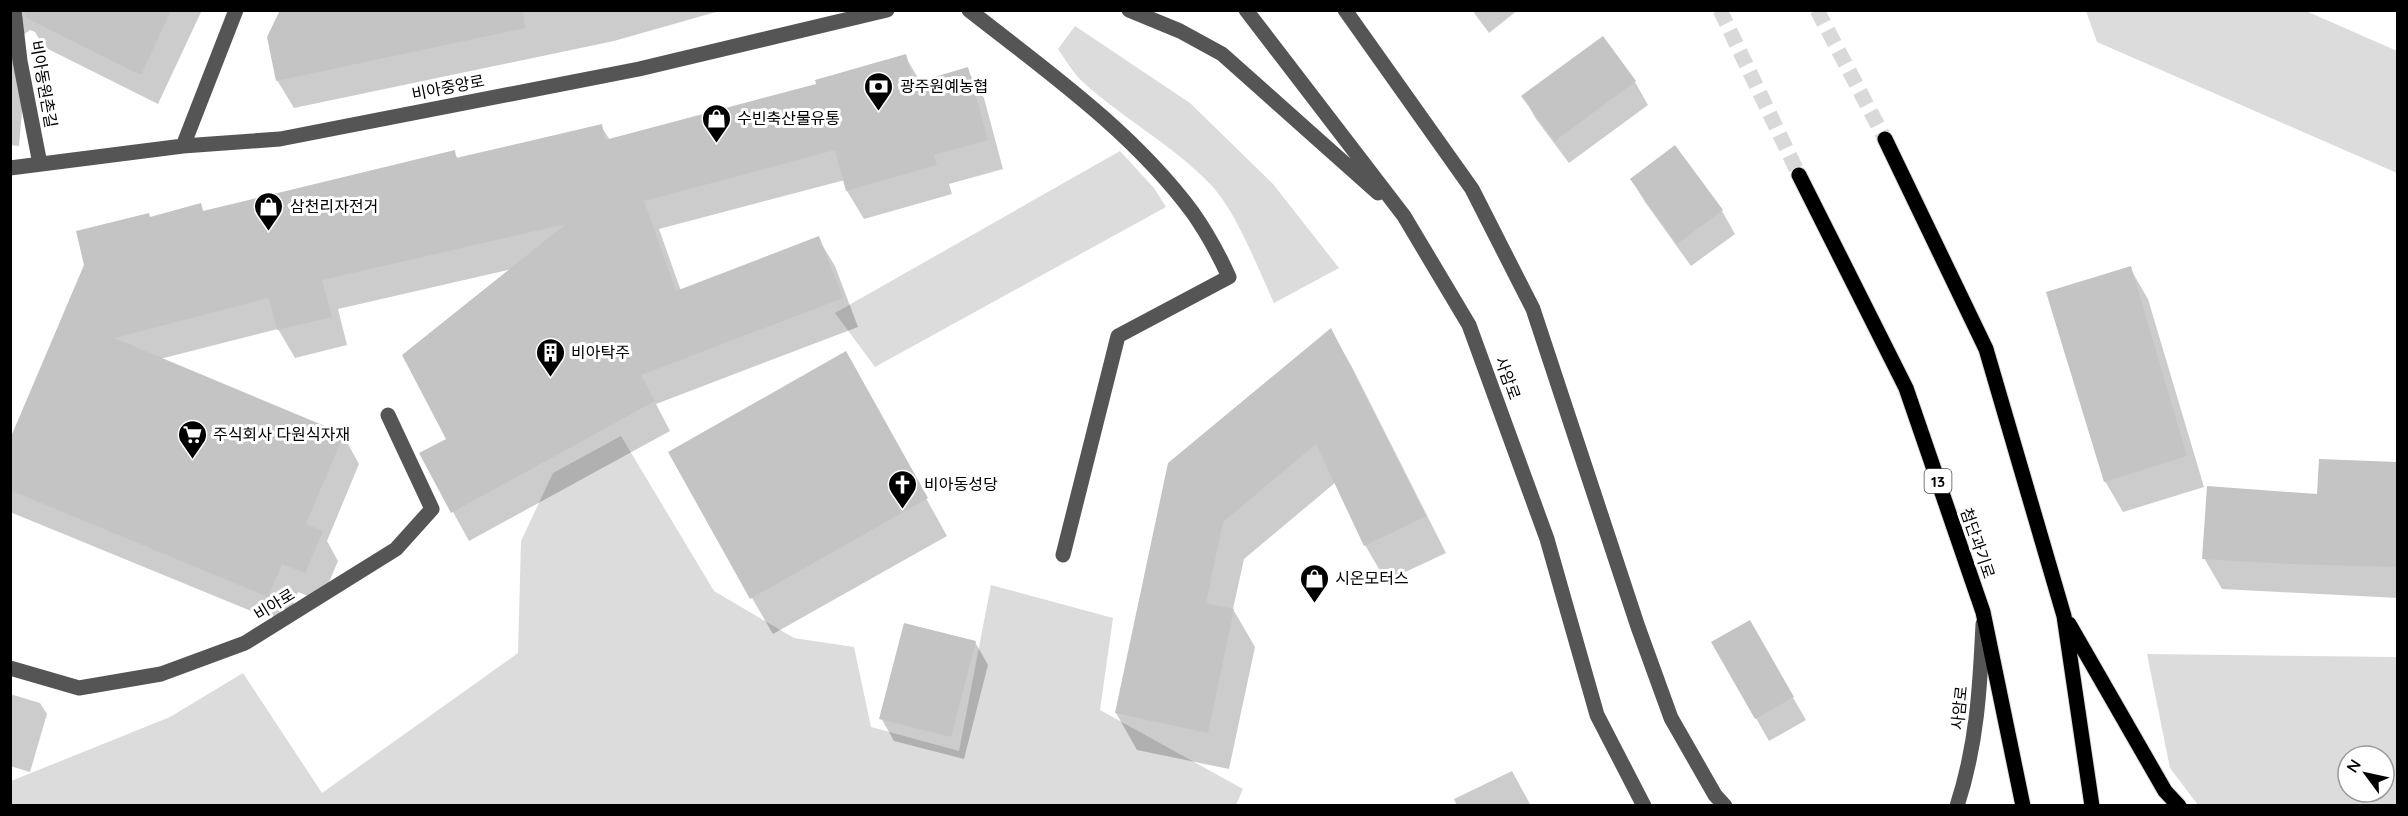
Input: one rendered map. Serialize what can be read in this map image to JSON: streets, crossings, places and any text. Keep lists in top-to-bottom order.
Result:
{
  "streets": {
    "main road": ["13", "첨단과기로"],
    "street": [
      "비아동원촌길",
      "비아중앙로",
      "사암로",
      "비아로"
    ]
  },
  "crossings": [
    ["비아동원촌길", "비아중앙로"],
    ["사암로", "첨단과기로"]
  ],
  "places": {
    "bank": ["광주원예농협"],
    "shop": ["수빈축산물유통", "삼천리자전거", "시온모터스"],
    "building": ["비아탁주"],
    "supermarket": ["주식회사 다원식자재"],
    "church": ["비아동성당"]
  },
  "north": "top left"
}
